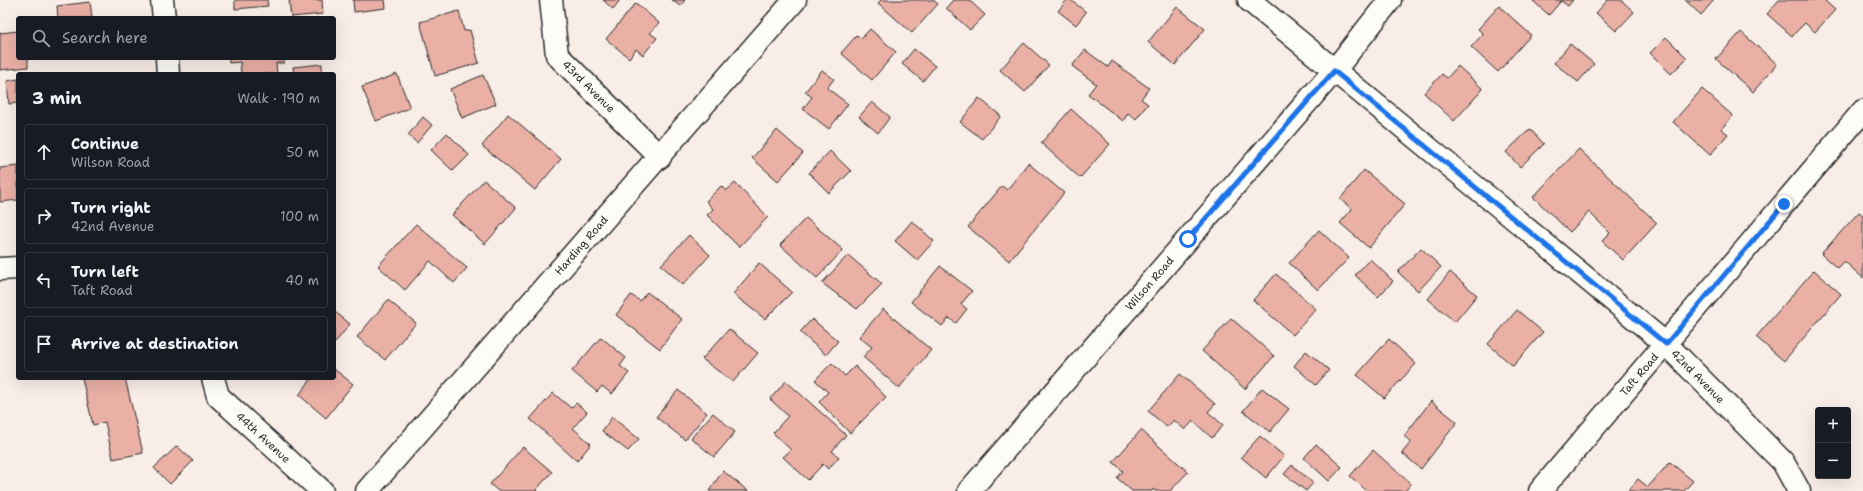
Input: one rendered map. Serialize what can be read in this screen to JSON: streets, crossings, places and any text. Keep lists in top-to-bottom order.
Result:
{
  "streets": {
    "street": [
      "43rd Avenue",
      "Harding Road",
      "Wilson Road",
      "Taft Road",
      "42nd Avenue",
      "44th Avenue"
    ]
  },
  "crossings": [
    ["43rd Avenue", "Harding Road"],
    ["Wilson Road", "42nd Avenue"],
    ["Taft Road", "42nd Avenue"]
  ],
  "page": {
    "search": "Search here",
    "heading": ["3 min", "Walk · 190 m"],
    "list": [
      ["Continue", "Wilson Road", "50 m"],
      ["Turn right", "42nd Avenue", "100 m"],
      ["Turn left", "Taft Road", "40 m"],
      "Arrive at destination"
    ],
    "map_buttons": ["+", "−"]
  }
}
